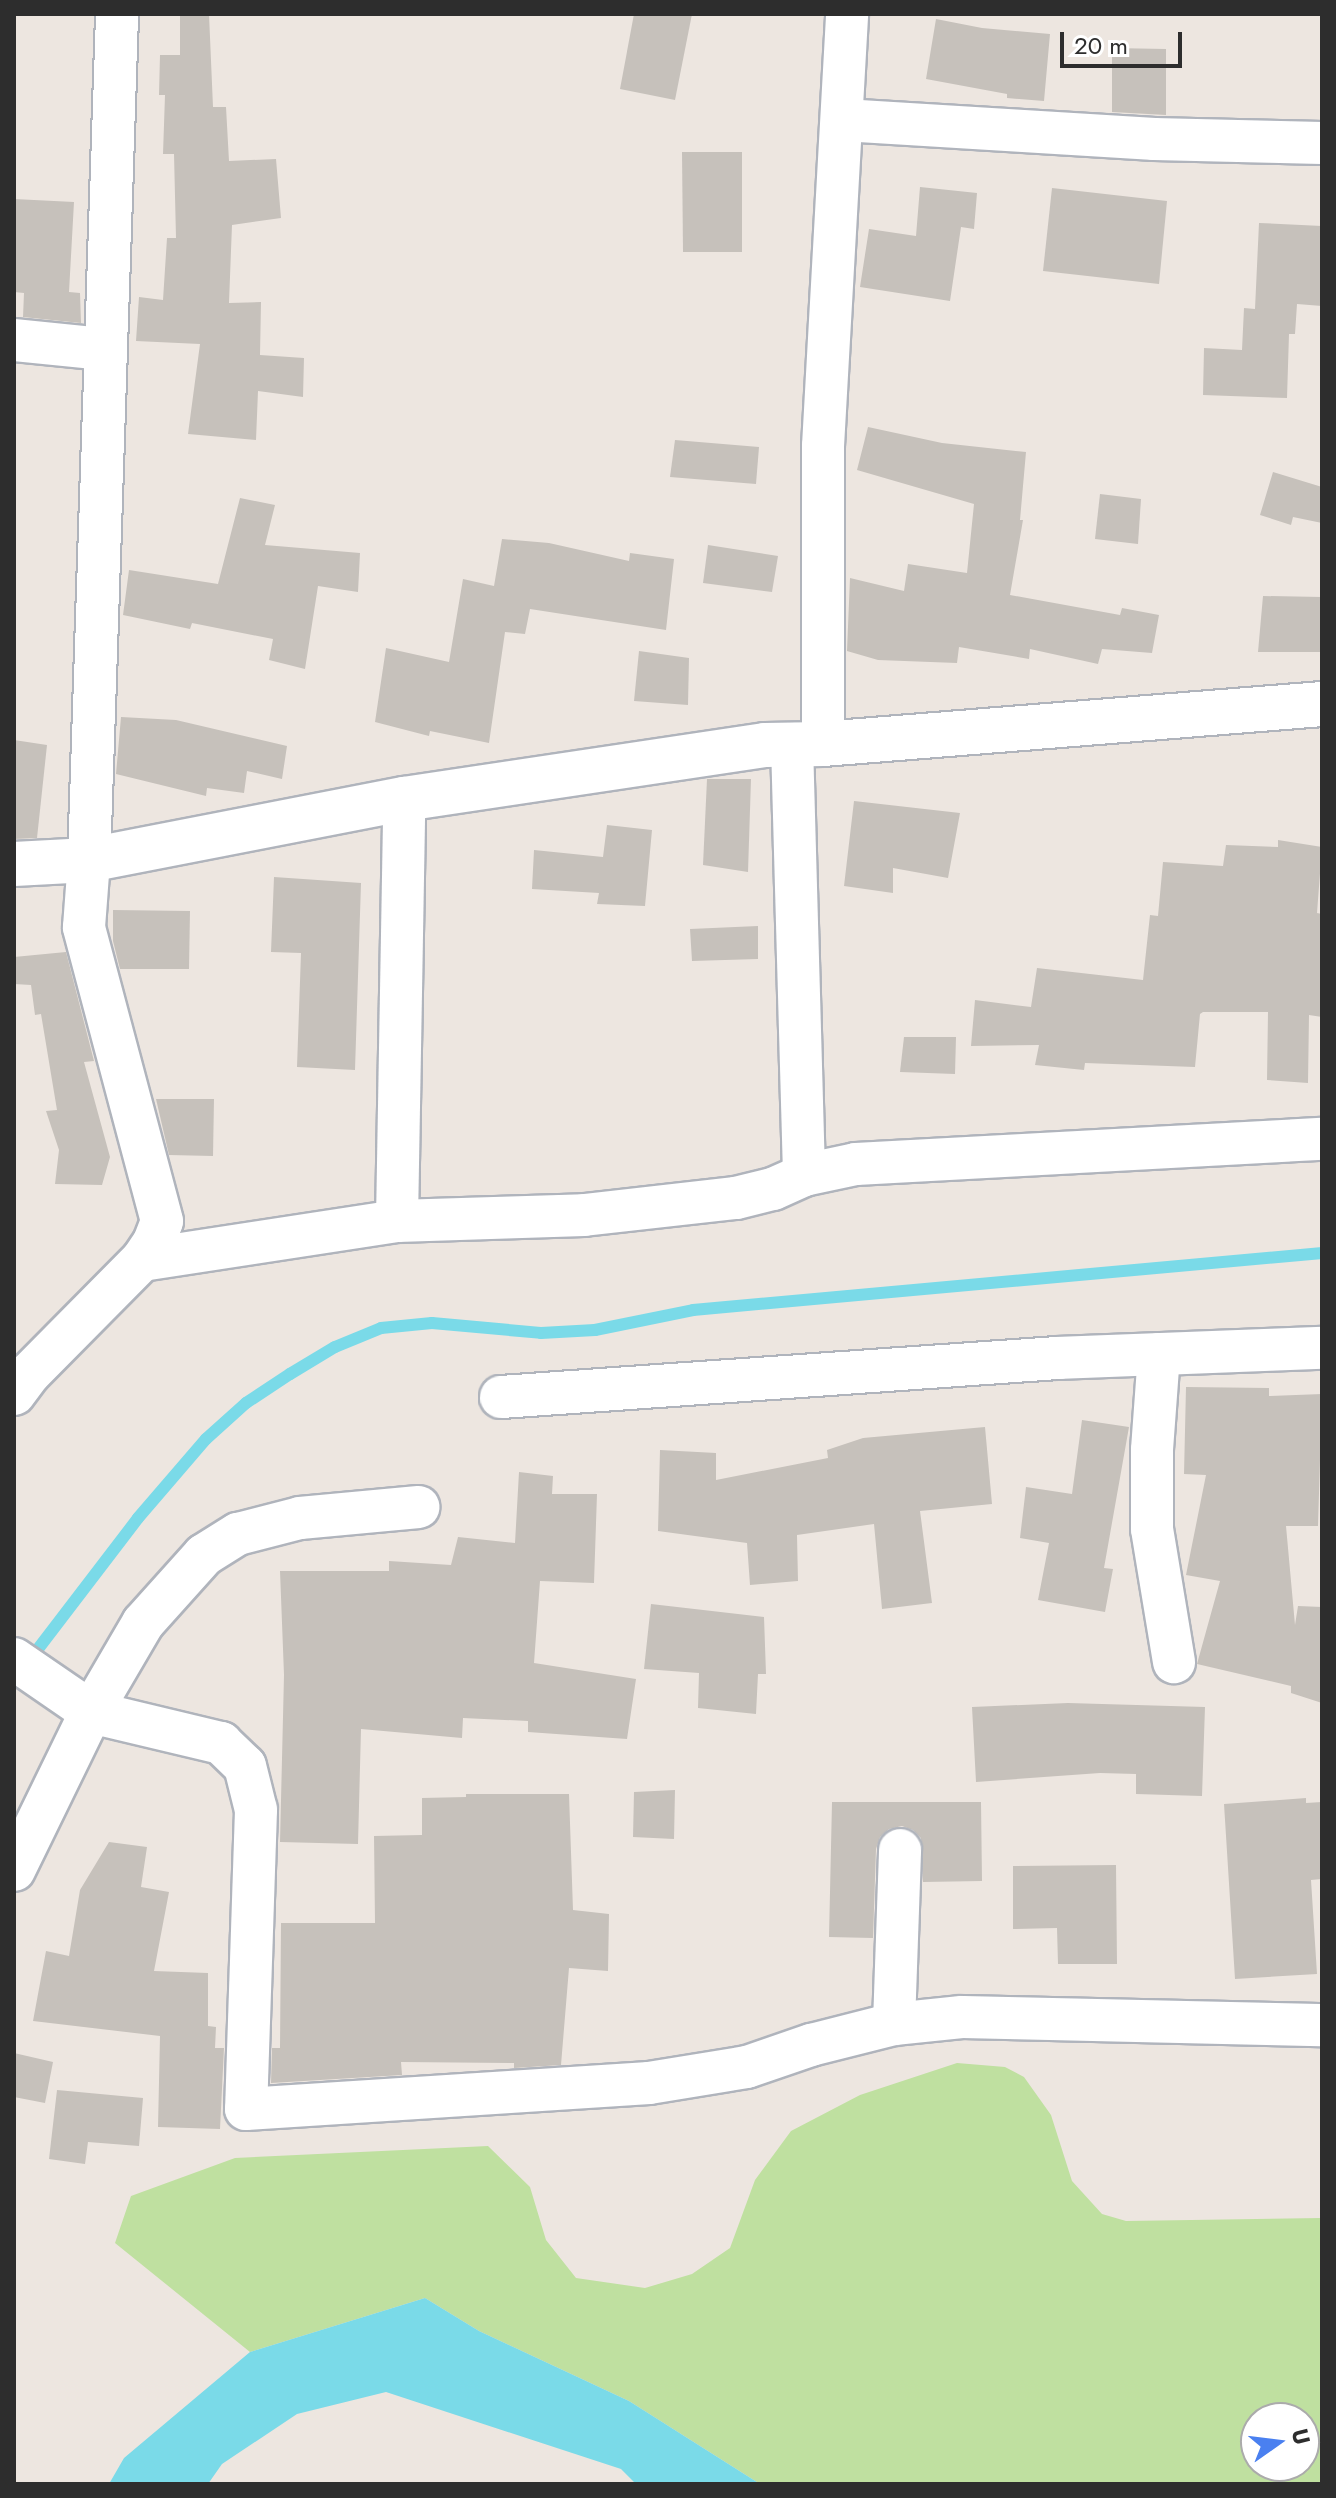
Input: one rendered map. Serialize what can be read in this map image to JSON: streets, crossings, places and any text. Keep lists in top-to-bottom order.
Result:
{
  "scale_bar": "20 m",
  "north": "right"
}
